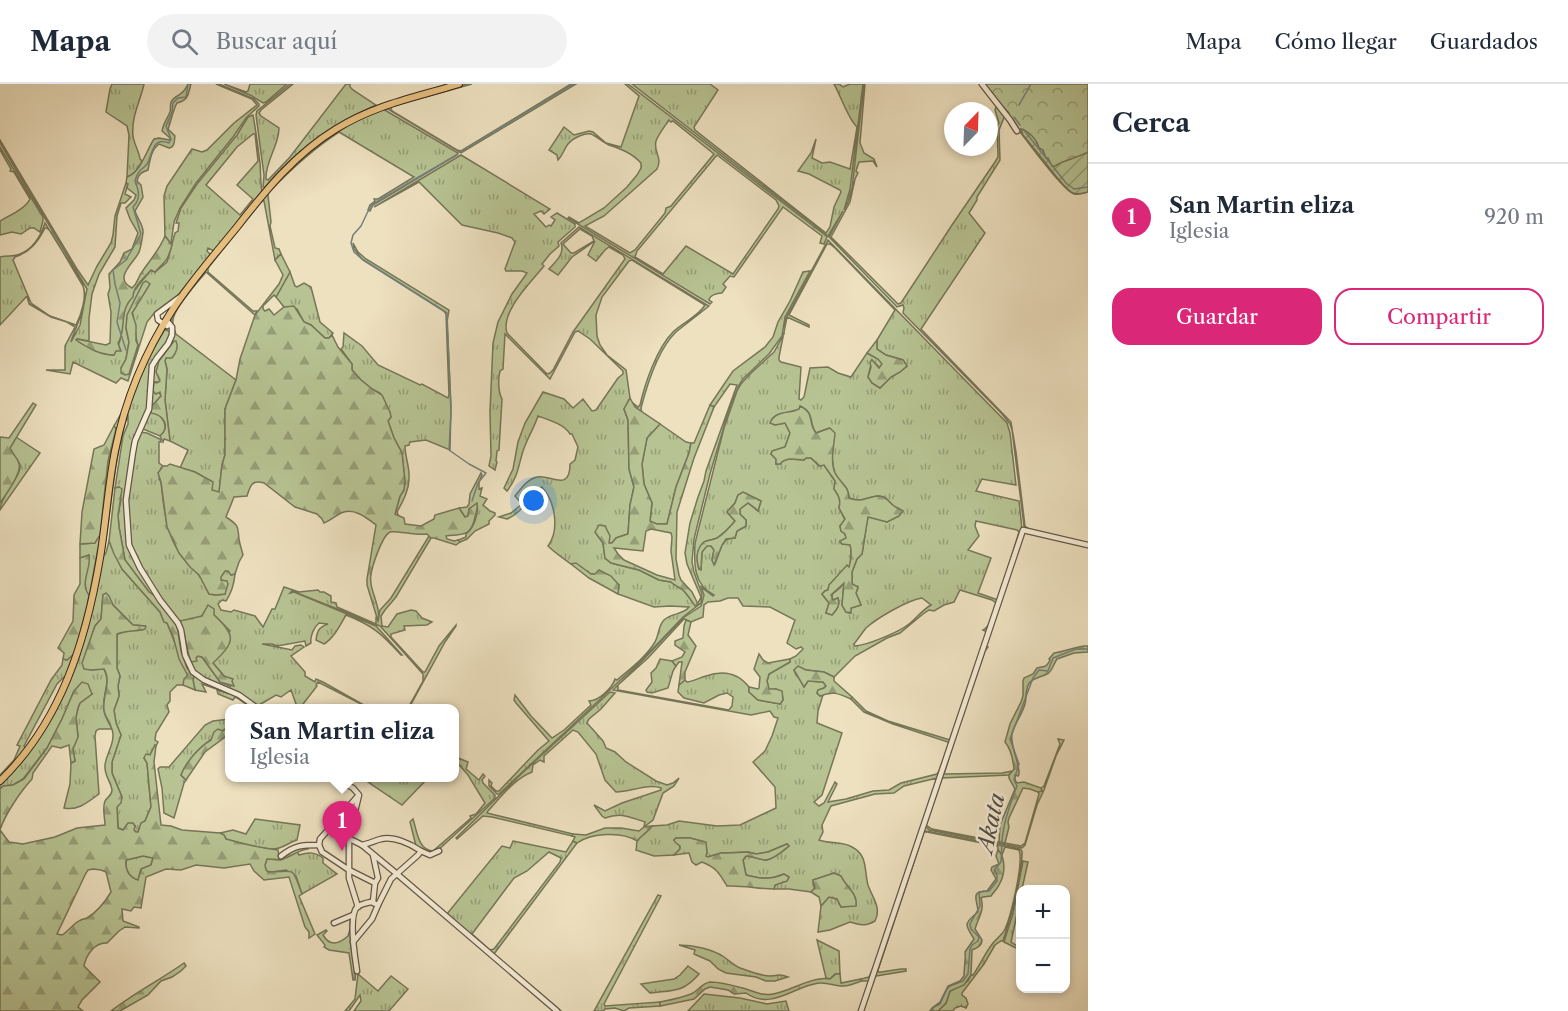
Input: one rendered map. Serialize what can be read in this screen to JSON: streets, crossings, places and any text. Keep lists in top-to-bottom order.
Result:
{
  "water": ["Akata"],
  "north": "top right",
  "page": {
    "header": "Mapa",
    "search": "Buscar aquí",
    "nav": ["Mapa", "Cómo llegar", "Guardados"],
    "heading": "Cerca",
    "list": [
      {
        "mark": "1",
        "name": "San Martin eliza",
        "note": "Iglesia",
        "value": "920 m"
      }
    ],
    "buttons": ["Guardar", "Compartir"],
    "popup": ["San Martin eliza", "Iglesia"],
    "pins": "1",
    "map_buttons": ["+", "−"]
  }
}
